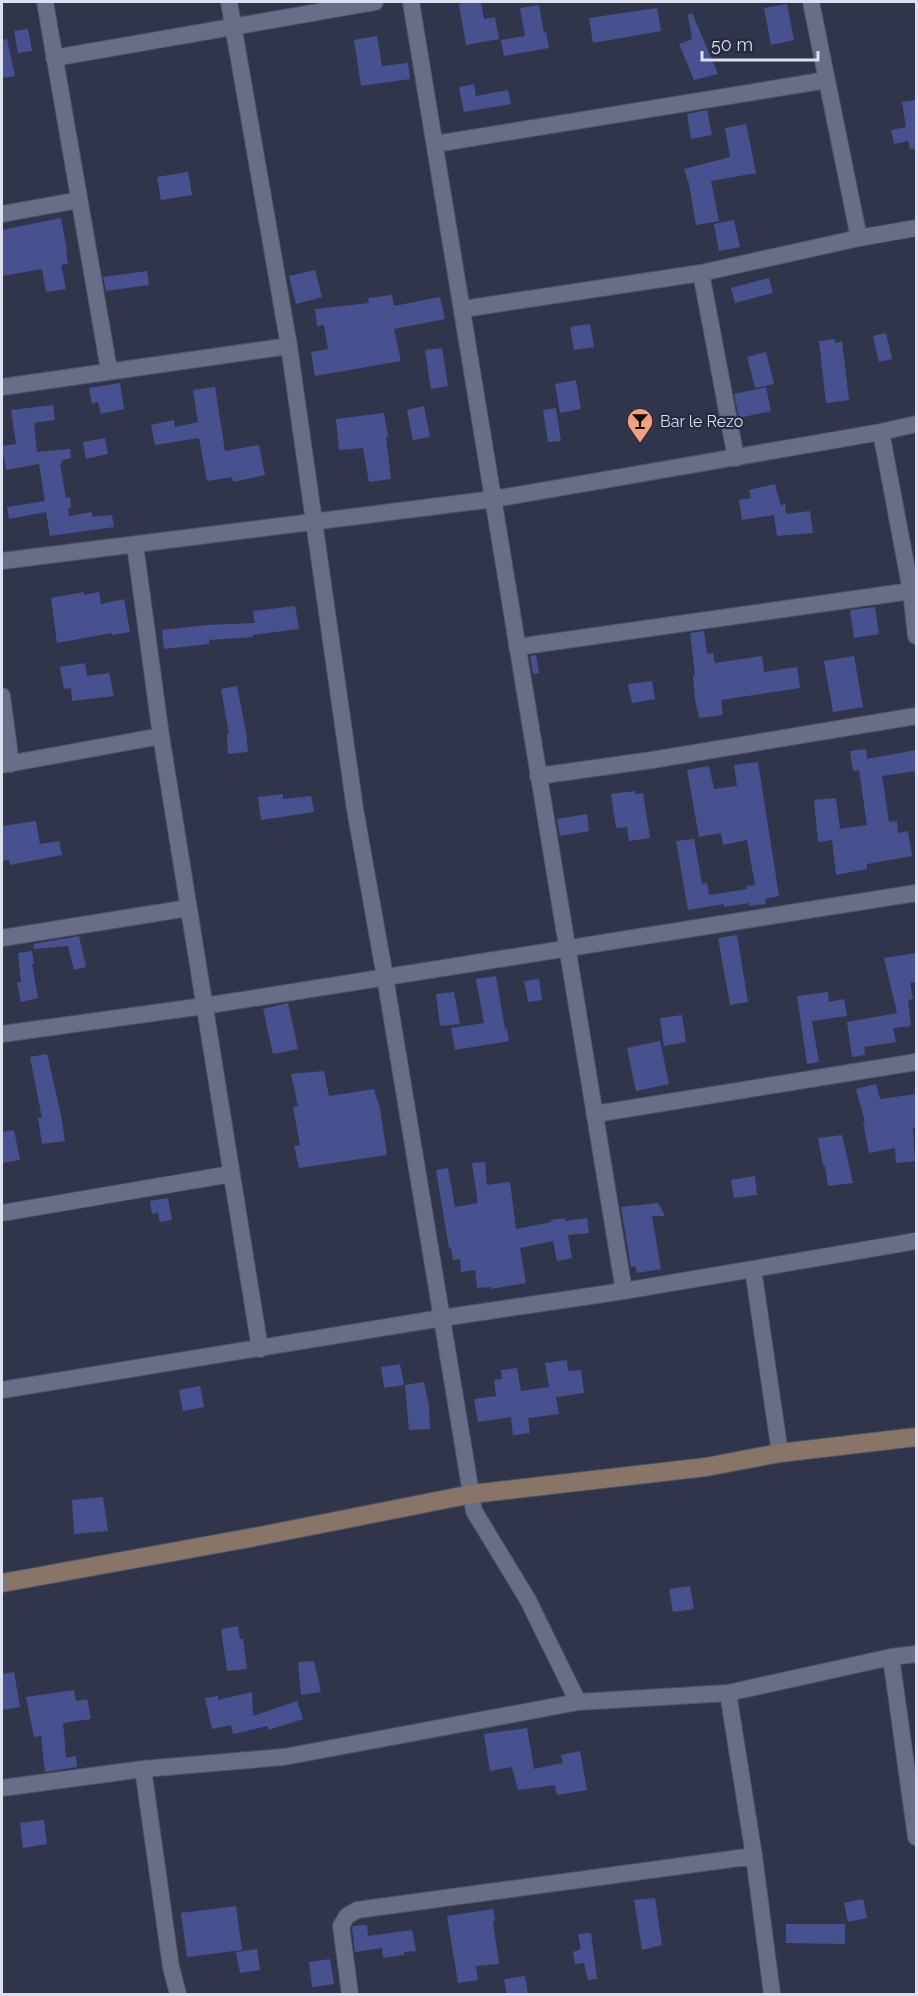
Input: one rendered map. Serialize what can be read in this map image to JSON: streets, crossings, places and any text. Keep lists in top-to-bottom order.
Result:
{
  "places": {
    "bar": ["Bar le Rezo"]
  },
  "scale_bar": "50 m"
}
